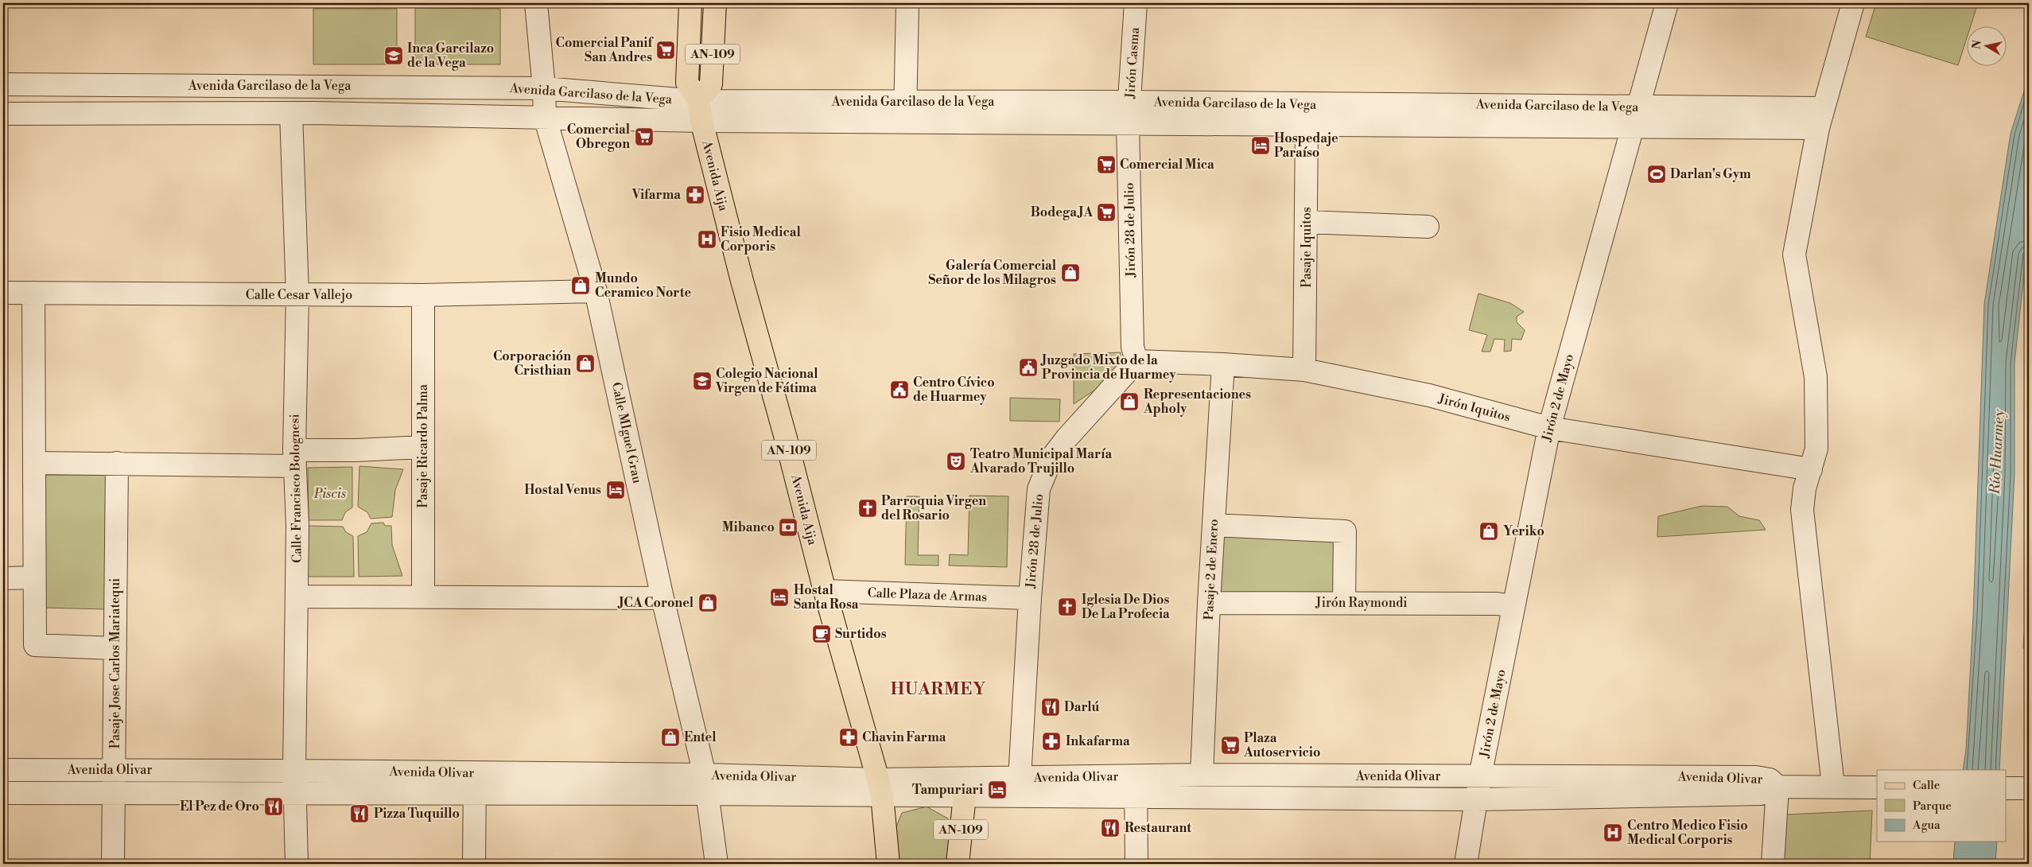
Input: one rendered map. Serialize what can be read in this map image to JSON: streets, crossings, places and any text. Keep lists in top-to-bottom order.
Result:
{
  "streets": {
    "main road": ["AN-109", "Avenida Aija"],
    "street": [
      "Jirón Casma",
      "Avenida Garcilaso de la Vega",
      "Jirón 28 de Julio",
      "Pasaje Iquitos",
      "Calle Cesar Vallejo",
      "Jirón 2 de Mayo",
      "Jirón Iquitos",
      "Calle MIguel Grau",
      "Pasaje Ricardo Palma",
      "Calle Francisco Bolognesi",
      "Pasaje 2 de Enero",
      "Calle Plaza de Armas",
      "Jirón Raymondi",
      "Pasaje Jose Carlos Mariatequi",
      "Avenida Olivar"
    ]
  },
  "crossings": [
    ["AN-109", "Avenida Garcilaso de la Vega"],
    ["AN-109", "Avenida Aija"],
    ["AN-109", "Avenida Olivar"],
    ["Jirón Casma", "Avenida Garcilaso de la Vega"],
    ["Jirón Casma", "Jirón 28 de Julio"],
    ["Avenida Garcilaso de la Vega", "Avenida Aija"],
    ["Avenida Garcilaso de la Vega", "Jirón 28 de Julio"],
    ["Avenida Garcilaso de la Vega", "Pasaje Iquitos"],
    ["Avenida Garcilaso de la Vega", "Jirón 2 de Mayo"],
    ["Avenida Garcilaso de la Vega", "Calle MIguel Grau"],
    ["Avenida Garcilaso de la Vega", "Calle Francisco Bolognesi"],
    ["Avenida Aija", "Calle Plaza de Armas"],
    ["Avenida Aija", "Avenida Olivar"],
    ["Jirón 28 de Julio", "Jirón Iquitos"],
    ["Jirón 28 de Julio", "Calle Plaza de Armas"],
    ["Jirón 28 de Julio", "Avenida Olivar"],
    ["Pasaje Iquitos", "Jirón Iquitos"],
    ["Calle Cesar Vallejo", "Calle MIguel Grau"],
    ["Calle Cesar Vallejo", "Pasaje Ricardo Palma"],
    ["Calle Cesar Vallejo", "Calle Francisco Bolognesi"],
    ["Jirón 2 de Mayo", "Jirón Iquitos"],
    ["Jirón 2 de Mayo", "Jirón Raymondi"],
    ["Jirón 2 de Mayo", "Avenida Olivar"],
    ["Jirón Iquitos", "Pasaje 2 de Enero"],
    ["Calle MIguel Grau", "Avenida Olivar"],
    ["Calle Francisco Bolognesi", "Avenida Olivar"],
    ["Pasaje 2 de Enero", "Jirón Raymondi"],
    ["Pasaje 2 de Enero", "Avenida Olivar"],
    ["Pasaje Jose Carlos Mariatequi", "Avenida Olivar"]
  ],
  "districts": ["HUARMEY"],
  "water": ["Río Huarmey"],
  "parks": ["Piscis"],
  "places": {
    "supermarket": [
      "Comercial Panif San Andres",
      "Comercial Obregon",
      "Comercial Mica",
      "Bodega JA",
      "Plaza Autoservicio"
    ],
    "school or university": ["Inca Garcilazo de la Vega", "Colegio Nacional Virgen de Fátima"],
    "hotel": [
      "Hospedaje Paraíso",
      "Hostal Venus",
      "Hostal Santa Rosa",
      "Tampuriari"
    ],
    "sports": ["Darlan's Gym"],
    "pharmacy": ["Vifarma", "Chavin Farma", "Inkafarma"],
    "hospital": ["Fisio Medical Corporis", "Centro Medico Fisio Medical Corporis"],
    "shop": [
      "Galería Comercial Señor de los Milagros",
      "Mundo Ceramico Norte",
      "Corporación Cristhian",
      "Representaciones Apholy",
      "Yeriko",
      "JCA Coronel",
      "Entel"
    ],
    "public building": ["Juzgado Mixto de la Provincia de Huarmey", "Centro Cívico de Huarmey"],
    "theatre": ["Teatro Municipal María Alvarado Trujillo"],
    "church": ["Parroquia Virgen del Rosario", "Iglesia De Dios De La Profecia"],
    "bank": ["Mibanco"],
    "cafe": ["Surtidos"],
    "restaurant": [
      "Darlú",
      "El Pez de Oro",
      "Pizza Tuquillo",
      "Restaurant"
    ]
  },
  "legend": ["Calle", "Parque", "Agua"],
  "north": "left"
}
